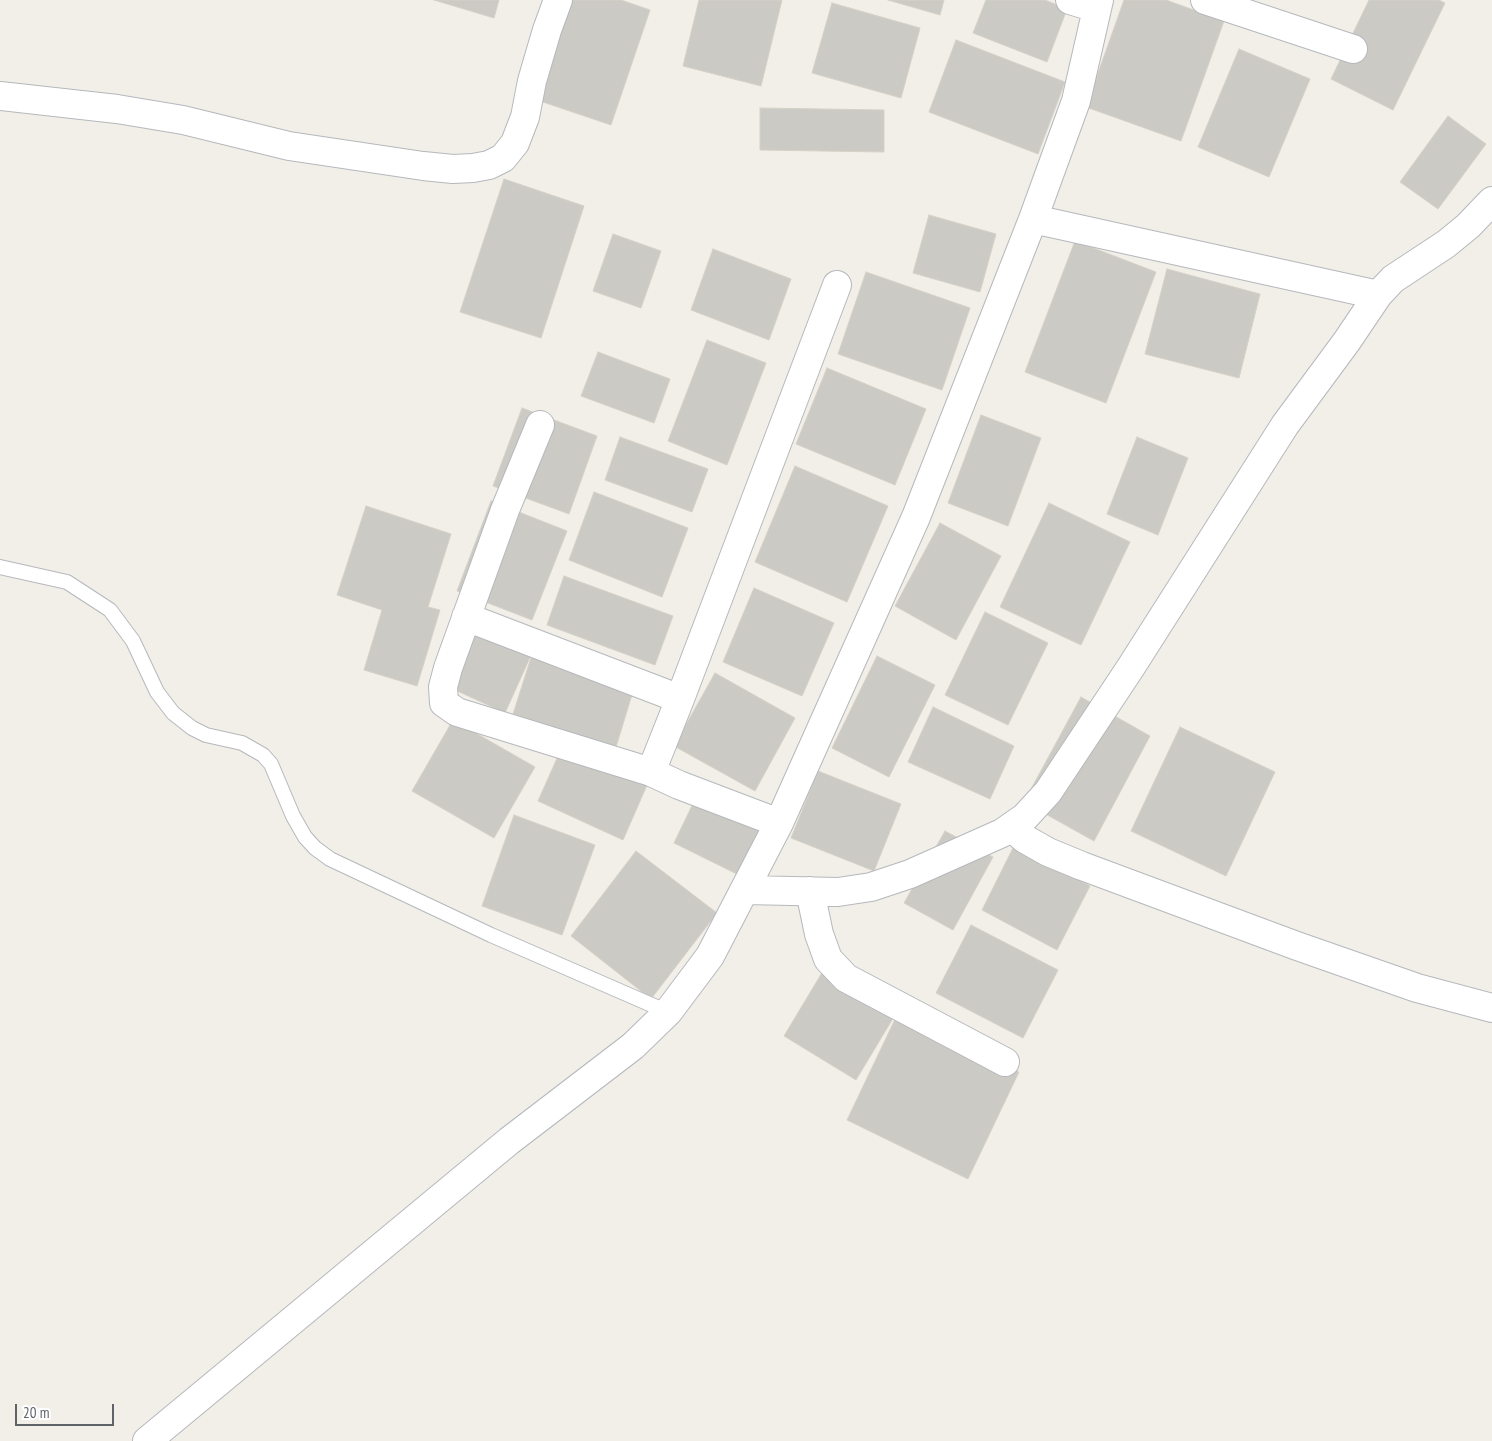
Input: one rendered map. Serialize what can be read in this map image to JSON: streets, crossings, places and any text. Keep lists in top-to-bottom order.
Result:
{
  "scale_bar": "20 m"
}
